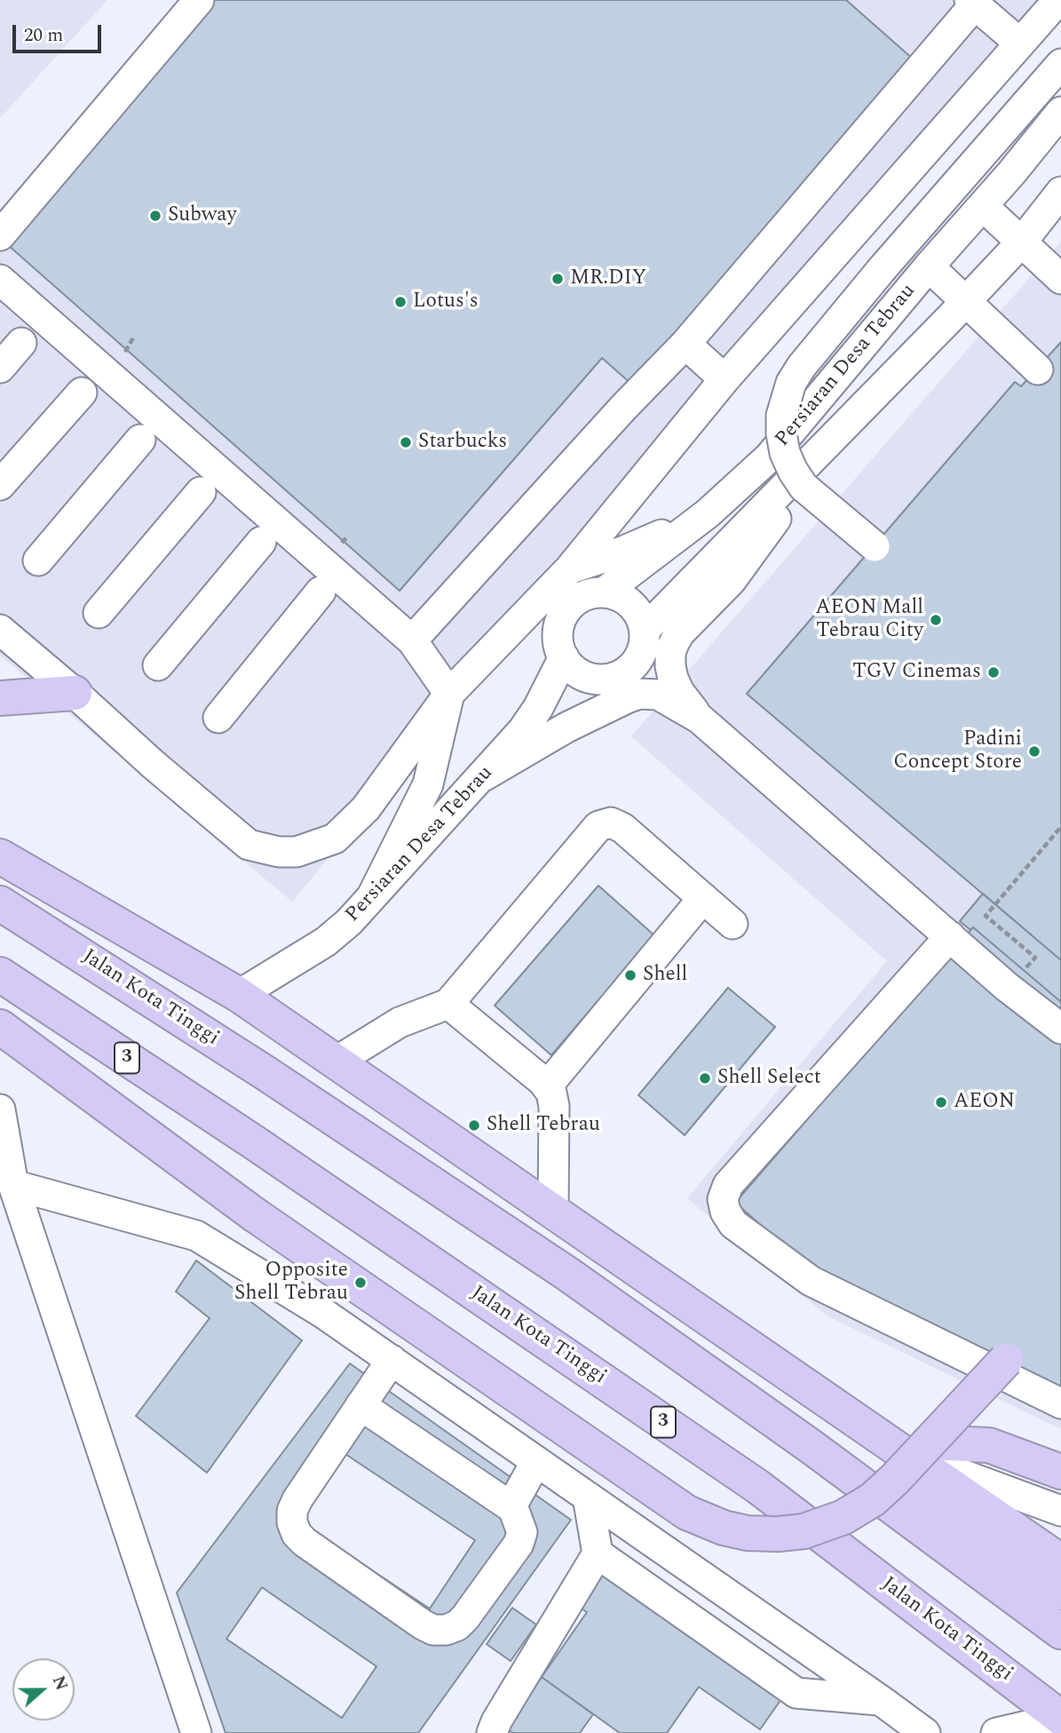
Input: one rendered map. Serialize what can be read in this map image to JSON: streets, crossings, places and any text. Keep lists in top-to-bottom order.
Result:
{
  "streets": {
    "highway": ["Jalan Kota Tinggi", "3"],
    "street": ["Persiaran Desa Tebrau"]
  },
  "places": [
    "Subway",
    "MR.DIY",
    "Lotus's",
    "Starbucks",
    "AEON Mall Tebrau City",
    "TGV Cinemas",
    "Padini Concept Store",
    "Shell",
    "Shell Select",
    "AEON",
    "Shell Tebrau",
    "Opposite Shell Tebrau"
  ],
  "scale_bar": "20 m",
  "north": "right"
}
